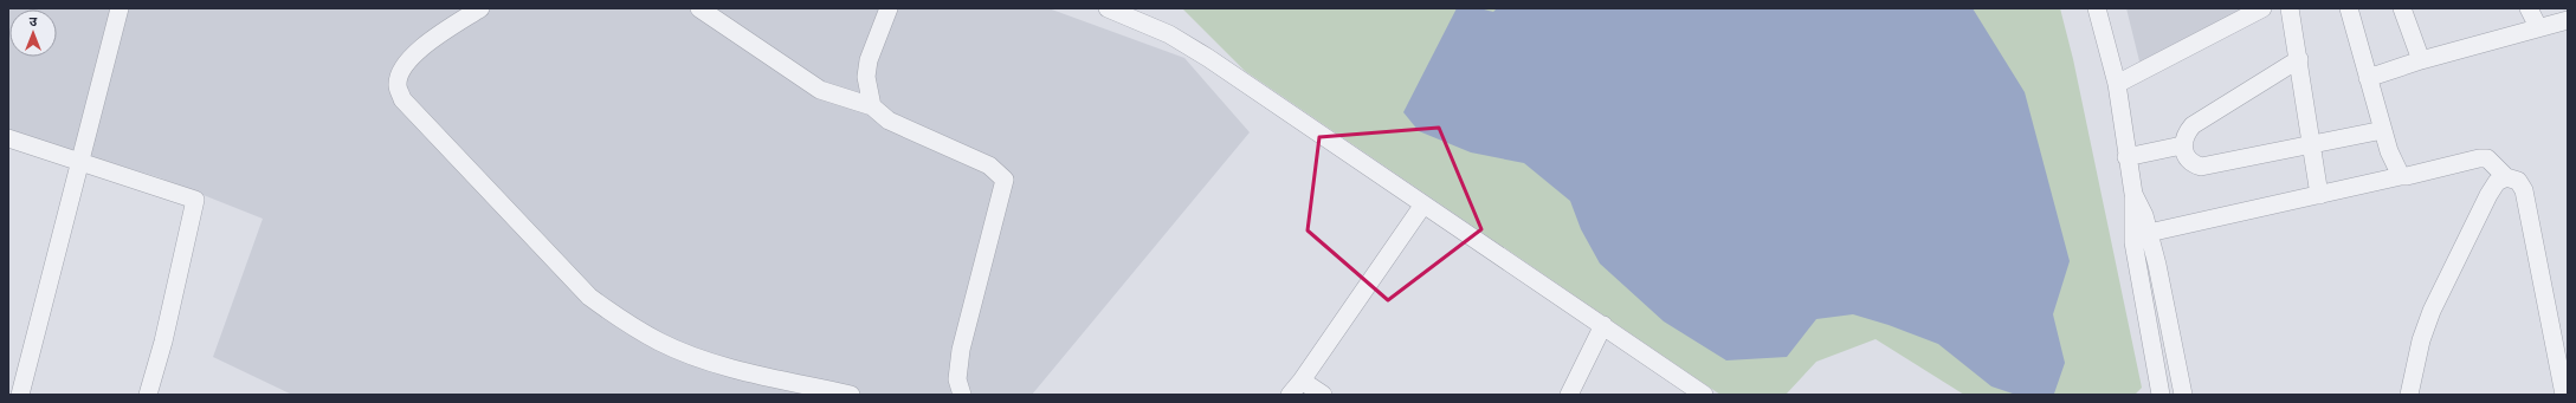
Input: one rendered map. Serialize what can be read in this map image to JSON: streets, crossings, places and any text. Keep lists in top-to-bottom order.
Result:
{
  "north": "top"
}
